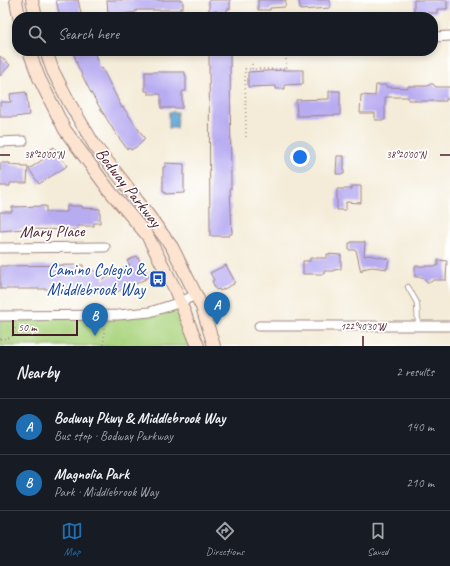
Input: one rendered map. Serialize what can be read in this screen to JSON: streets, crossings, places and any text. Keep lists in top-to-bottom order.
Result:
{
  "streets": {
    "street": ["Bodway Parkway", "Mary Place"]
  },
  "places": {
    "bus stop": ["Camino Colegio & Middlebrook Way"]
  },
  "scale_bar": "50 m",
  "page": {
    "search": "Search here",
    "pins": ["A", "B"],
    "scale": "50 m",
    "heading": ["Nearby", "2 results"],
    "list": [
      {
        "mark": "A",
        "name": "Bodway Pkwy & Middlebrook Way",
        "note": "Bus stop · Bodway Parkway",
        "value": "140 m"
      },
      {
        "mark": "B",
        "name": "Magnolia Park",
        "note": "Park · Middlebrook Way",
        "value": "210 m"
      }
    ],
    "nav": ["Map", "Directions", "Saved"]
  },
  "coordinates": ["38°20'00\"N", "122°40'30\"W"]
}
